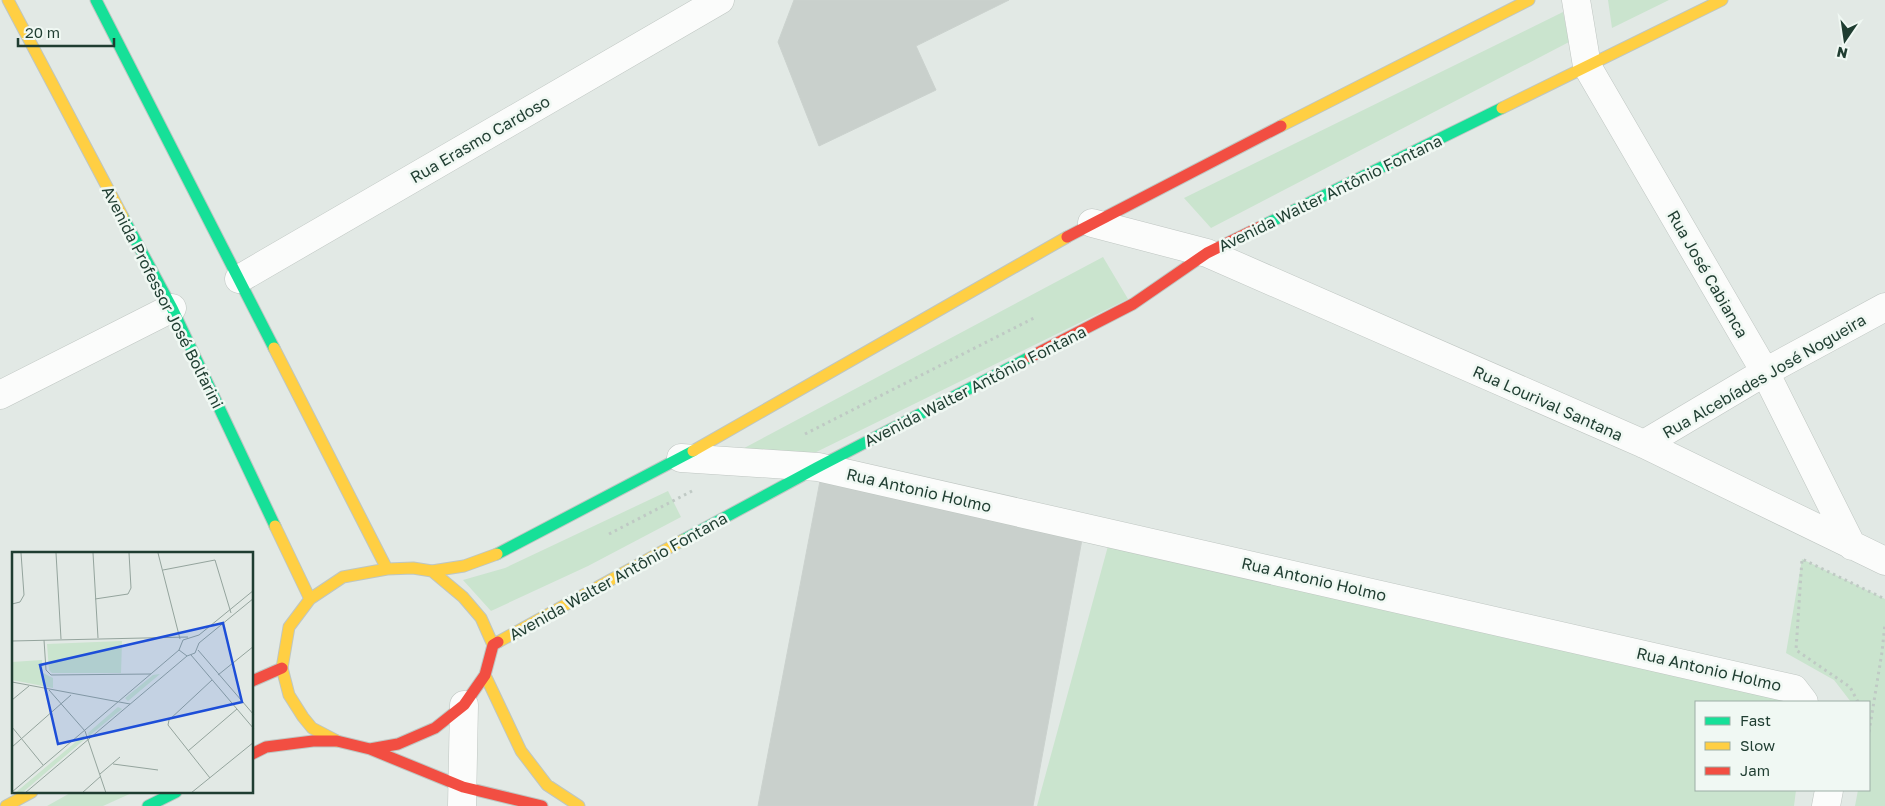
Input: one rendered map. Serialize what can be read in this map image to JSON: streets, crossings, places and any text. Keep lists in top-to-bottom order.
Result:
{
  "streets": {
    "street": [
      "Rua Erasmo Cardoso",
      "Avenida Walter Antônio Fontana",
      "Rua José Cabianca",
      "Avenida Professor José Bolfarini",
      "Rua Alcebíades José Nogueira",
      "Rua Lourival Santana",
      "Rua Antonio Holmo"
    ]
  },
  "crossings": [
    ["Avenida Walter Antônio Fontana", "Rua José Cabianca"],
    ["Avenida Walter Antônio Fontana", "Rua Lourival Santana"],
    ["Avenida Walter Antônio Fontana", "Rua Antonio Holmo"],
    ["Rua José Cabianca", "Rua Alcebíades José Nogueira"],
    ["Rua José Cabianca", "Rua Lourival Santana"],
    ["Rua Alcebíades José Nogueira", "Rua Lourival Santana"]
  ],
  "legend": ["Fast", "Slow", "Jam"],
  "scale_bar": "20 m",
  "north": "bottom"
}
